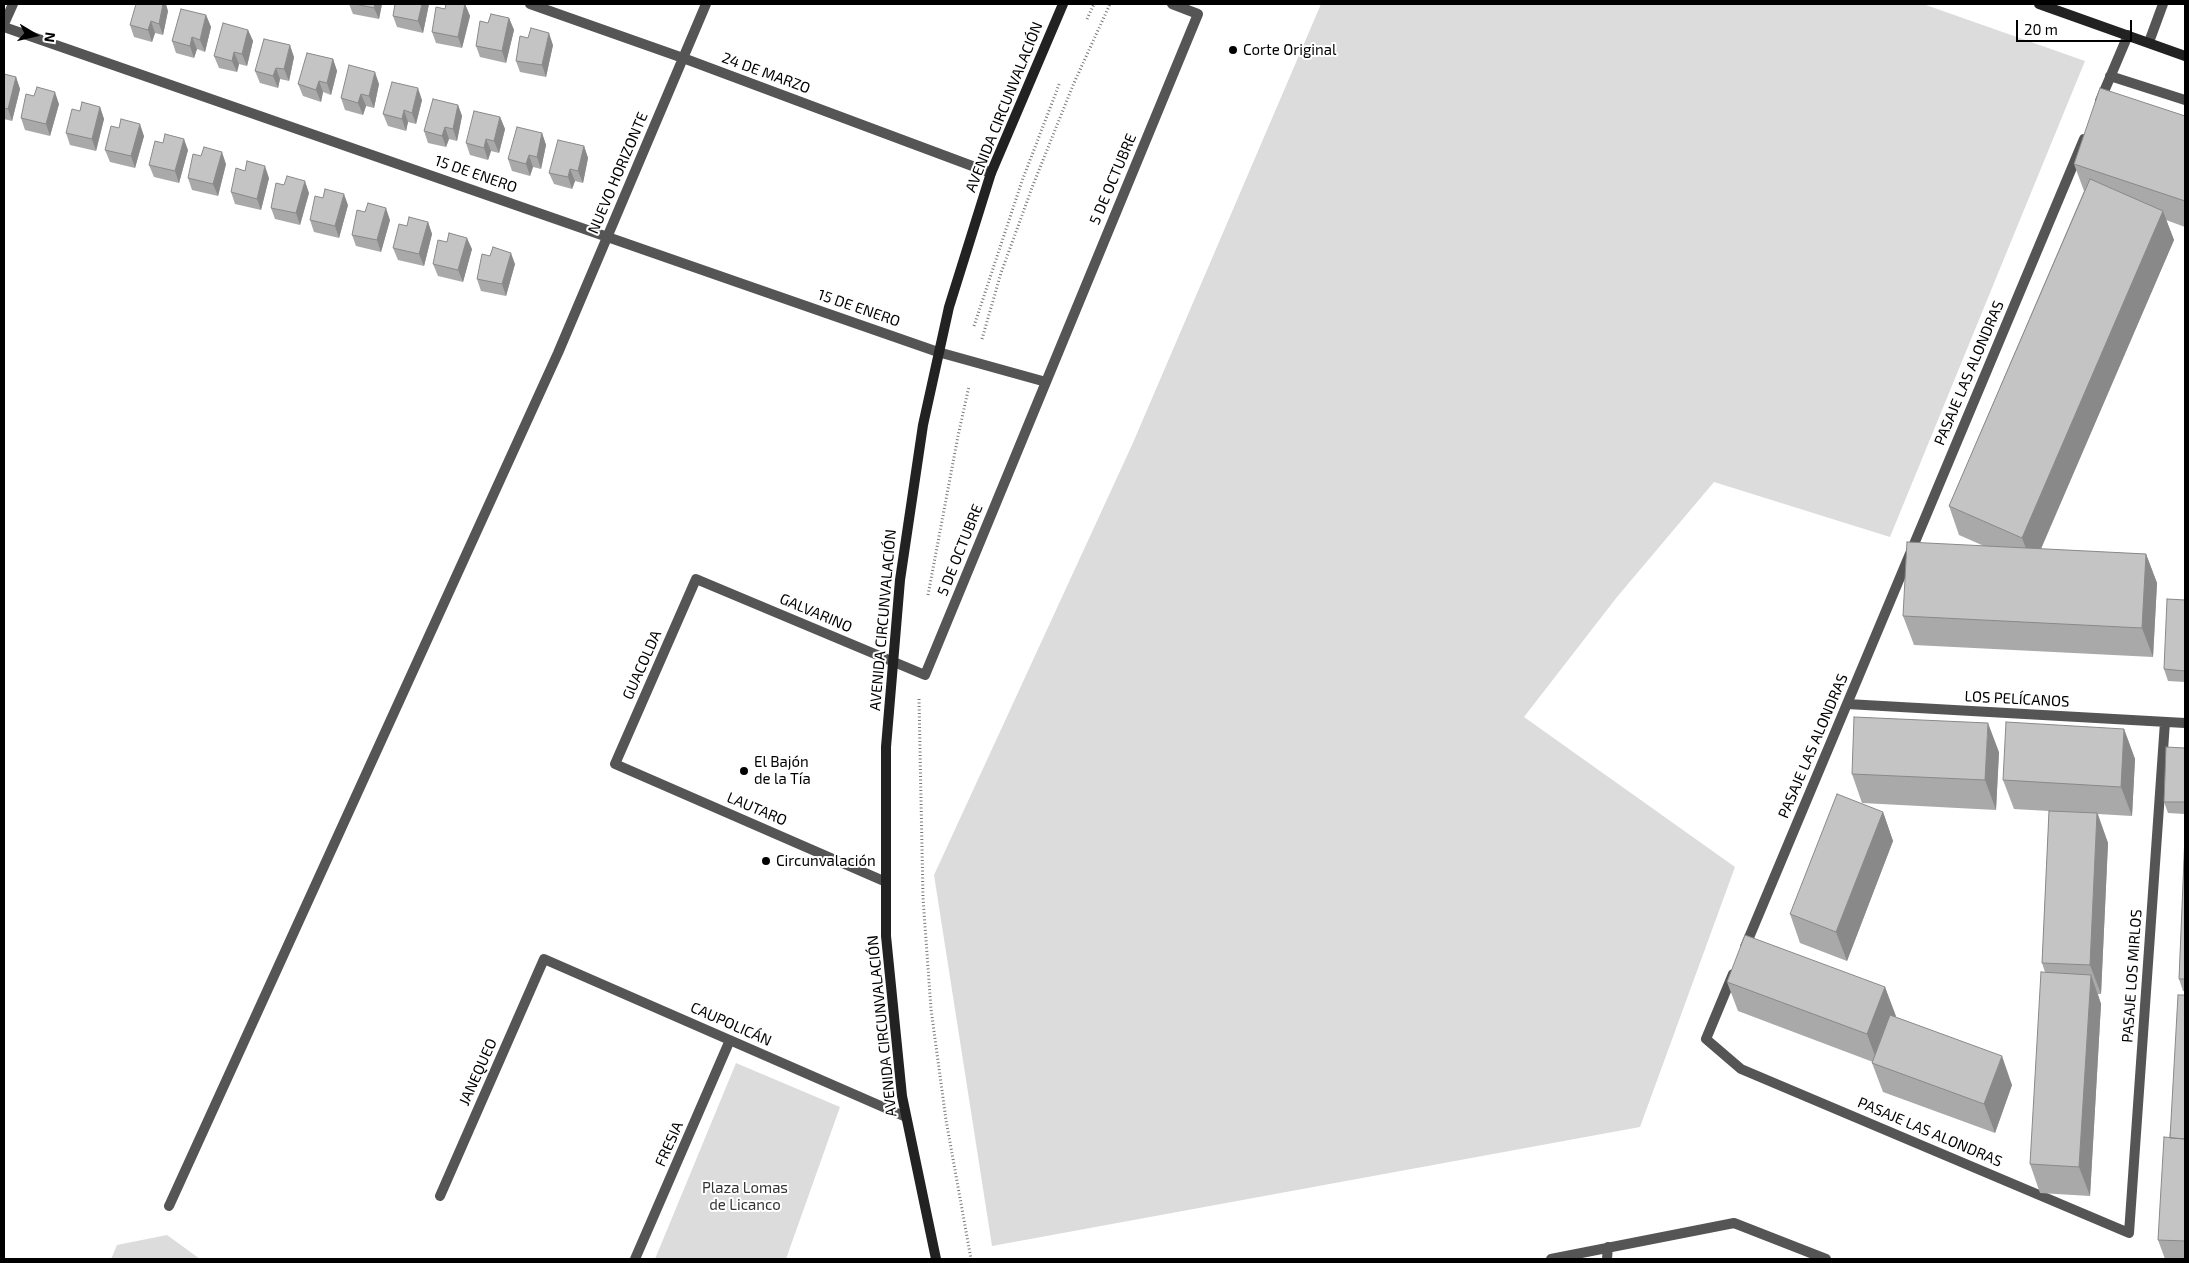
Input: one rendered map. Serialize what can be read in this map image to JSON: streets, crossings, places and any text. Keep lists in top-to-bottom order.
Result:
{
  "streets": {
    "main road": ["AVENIDA CIRCUNVALACIÓN"],
    "street": [
      "24 DE MARZO",
      "NUEVO HORIZONTE",
      "15 DE ENERO",
      "5 DE OCTUBRE",
      "PASAJE LAS ALONDRAS",
      "GALVARINO",
      "GUACOLDA",
      "LOS PELÍCANOS",
      "LAUTARO",
      "PASAJE LOS MIRLOS",
      "CAUPOLICÁN",
      "JANEQUEO",
      "FRESIA"
    ]
  },
  "crossings": [
    ["24 DE MARZO", "AVENIDA CIRCUNVALACIÓN"],
    ["24 DE MARZO", "NUEVO HORIZONTE"],
    ["AVENIDA CIRCUNVALACIÓN", "15 DE ENERO"],
    ["AVENIDA CIRCUNVALACIÓN", "GALVARINO"],
    ["AVENIDA CIRCUNVALACIÓN", "LAUTARO"],
    ["AVENIDA CIRCUNVALACIÓN", "CAUPOLICÁN"],
    ["NUEVO HORIZONTE", "15 DE ENERO"],
    ["5 DE OCTUBRE", "GALVARINO"],
    ["PASAJE LAS ALONDRAS", "LOS PELÍCANOS"],
    ["PASAJE LAS ALONDRAS", "PASAJE LOS MIRLOS"],
    ["GALVARINO", "GUACOLDA"],
    ["GUACOLDA", "LAUTARO"],
    ["LOS PELÍCANOS", "PASAJE LOS MIRLOS"],
    ["CAUPOLICÁN", "JANEQUEO"],
    ["CAUPOLICÁN", "FRESIA"]
  ],
  "parks": ["Plaza Lomas de Licanco"],
  "places": ["Corte Original", "El Bajón de la Tía", "Circunvalación"],
  "scale_bar": "20 m",
  "north": "right"
}
